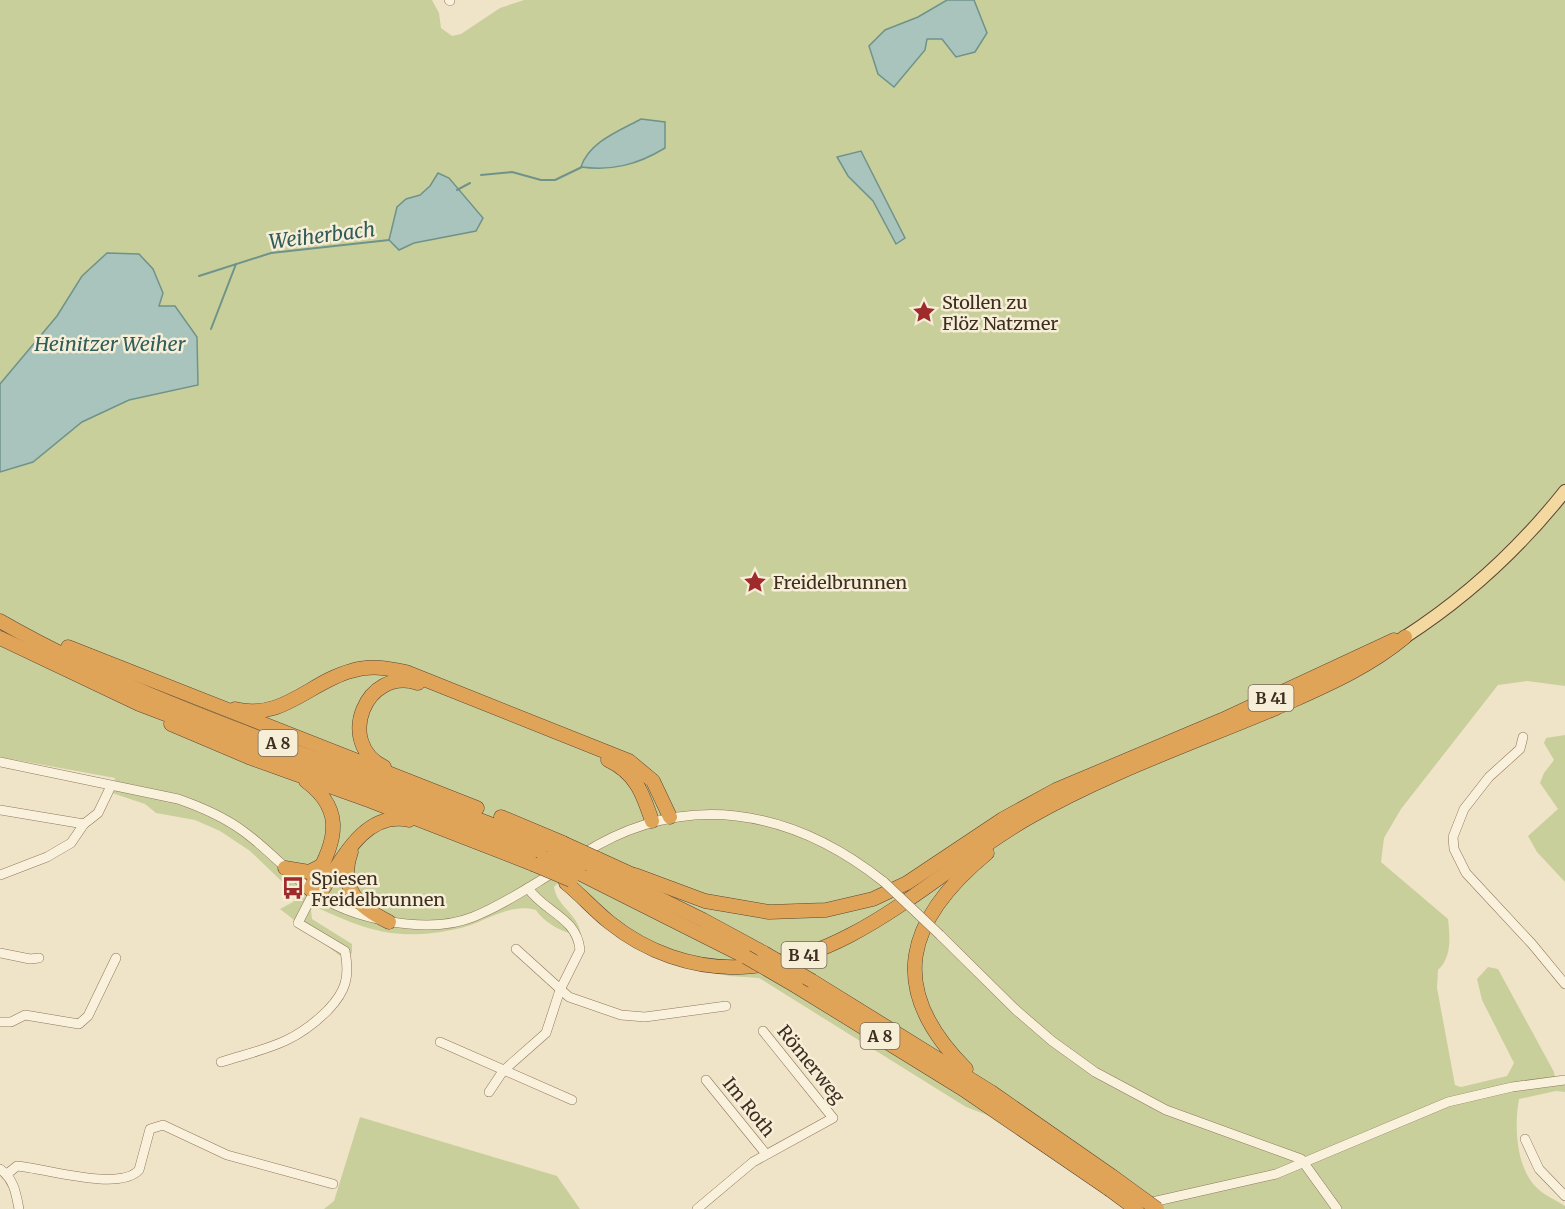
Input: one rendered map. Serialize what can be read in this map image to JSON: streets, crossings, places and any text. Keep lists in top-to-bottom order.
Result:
{
  "streets": {
    "highway": ["B 41", "A 8"],
    "street": ["Römerweg", "Im Roth"]
  },
  "crossings": [
    ["B 41", "A 8"],
    ["Römerweg", "Im Roth"]
  ],
  "water": ["Weiherbach", "Heinitzer Weiher"],
  "places": {
    "place": ["Stollen zu Flöz Natzmer", "Freidelbrunnen"],
    "bus stop": ["Spiesen Freidelbrunnen"]
  }
}
